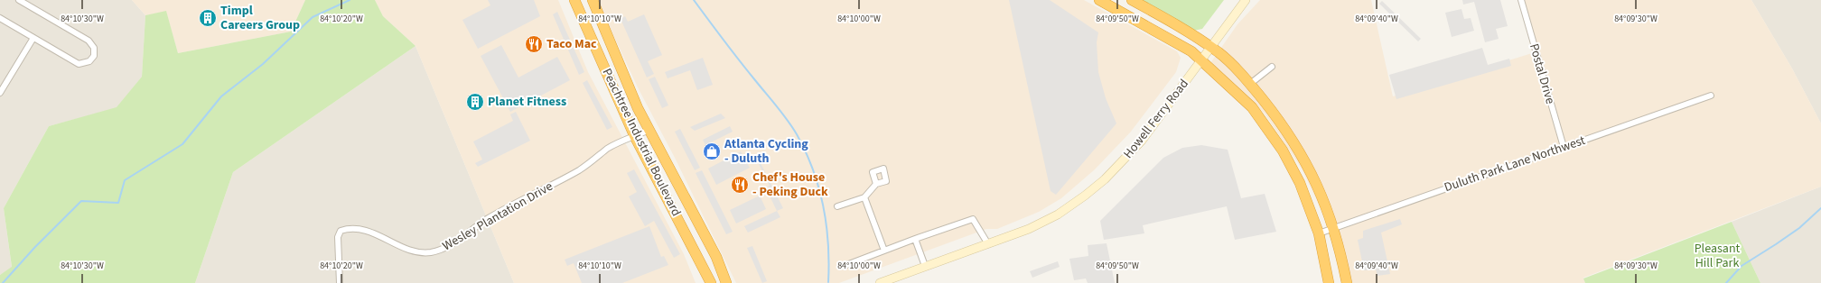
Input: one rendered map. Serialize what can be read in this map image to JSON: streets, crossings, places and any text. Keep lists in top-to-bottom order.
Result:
{
  "streets": {
    "highway": ["Peachtree Industrial Boulevard"],
    "street": [
      "Postal Drive",
      "Howell Ferry Road",
      "Duluth Park Lane Northwest",
      "Wesley Plantation Drive"
    ]
  },
  "crossings": [
    ["Postal Drive", "Duluth Park Lane Northwest"],
    ["Peachtree Industrial Boulevard", "Wesley Plantation Drive"]
  ],
  "parks": ["Pleasant Hill Park"],
  "places": {
    "building": ["Timpl Careers Group", "Planet Fitness"],
    "restaurant": ["Taco Mac", "Chef's House - Peking Duck"],
    "shop": ["Atlanta Cycling - Duluth"]
  },
  "coordinates": [
    "84°10'30\"W",
    "84°10'20\"W",
    "84°10'10\"W",
    "84°10'00\"W",
    "84°09'50\"W",
    "84°09'40\"W",
    "84°09'30\"W"
  ]
}
